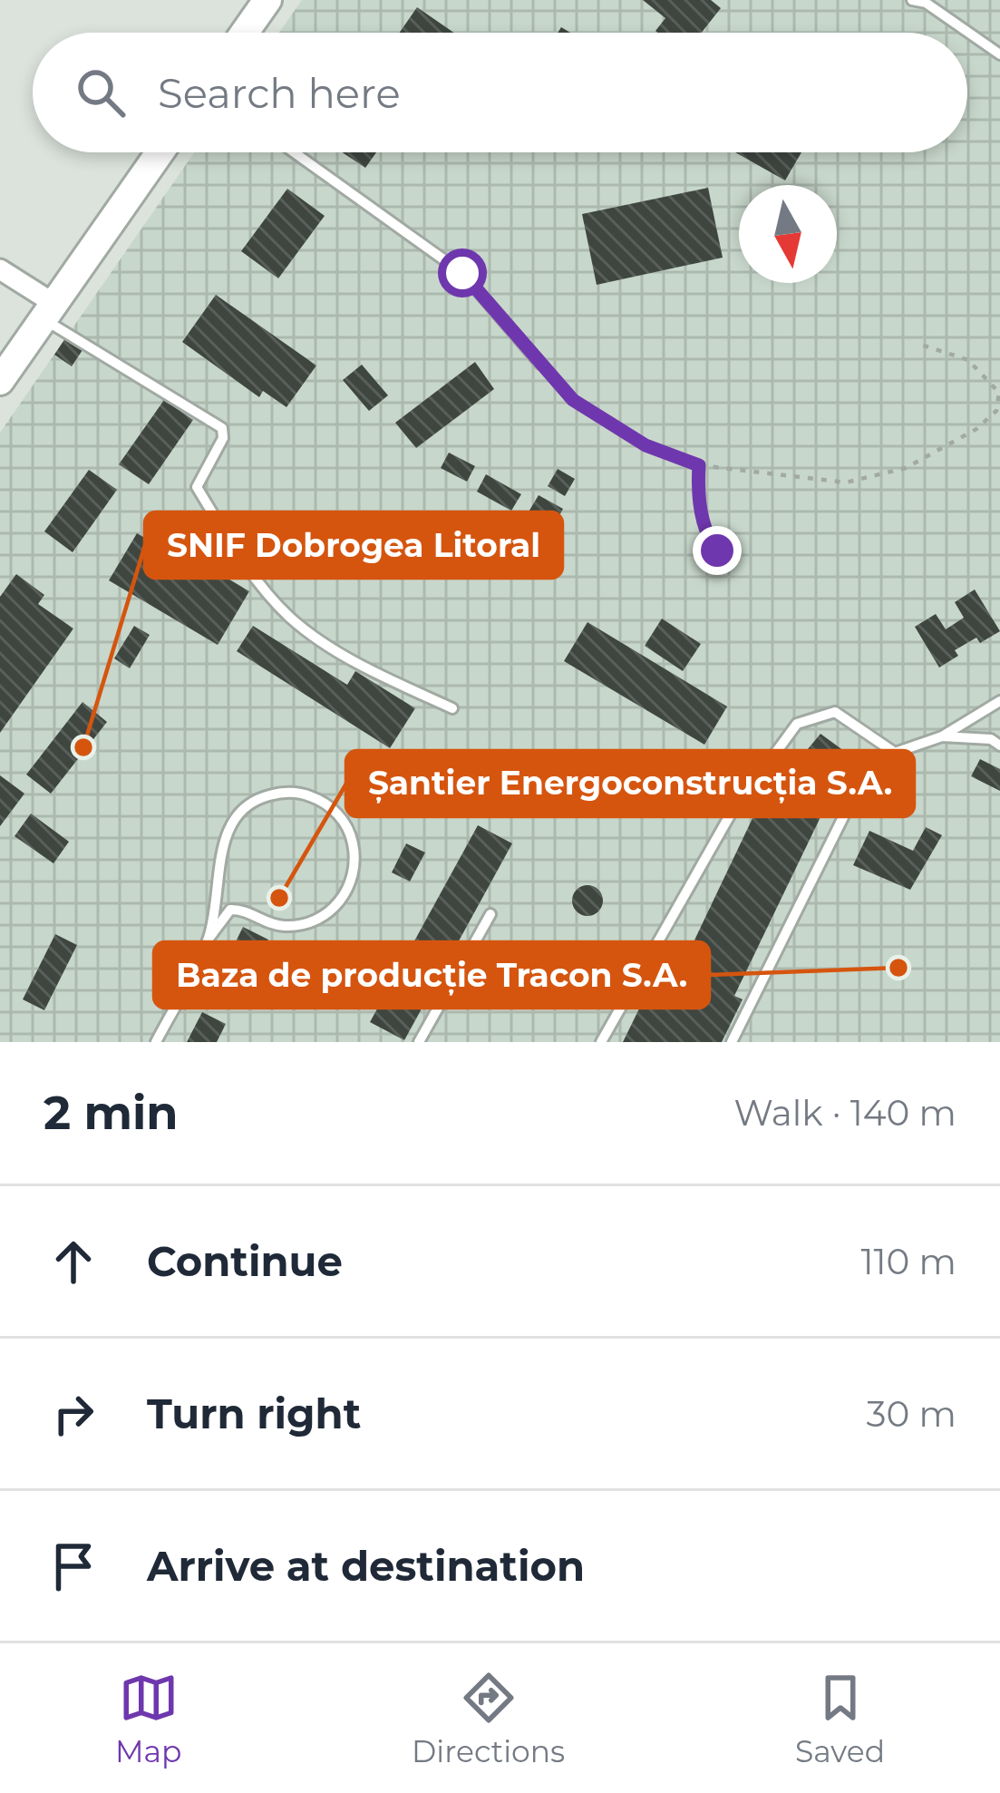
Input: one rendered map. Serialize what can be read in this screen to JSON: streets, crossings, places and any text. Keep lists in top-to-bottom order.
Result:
{
  "places": ["SNIF Dobrogea Litoral", "Șantier Energoconstrucția S.A.", "Baza de producție Tracon S.A."],
  "north": "bottom",
  "page": {
    "search": "Search here",
    "heading": ["2 min", "Walk · 140 m"],
    "list": [
      ["Continue", "110 m"],
      ["Turn right", "30 m"],
      "Arrive at destination"
    ],
    "nav": ["Map", "Directions", "Saved"]
  }
}
